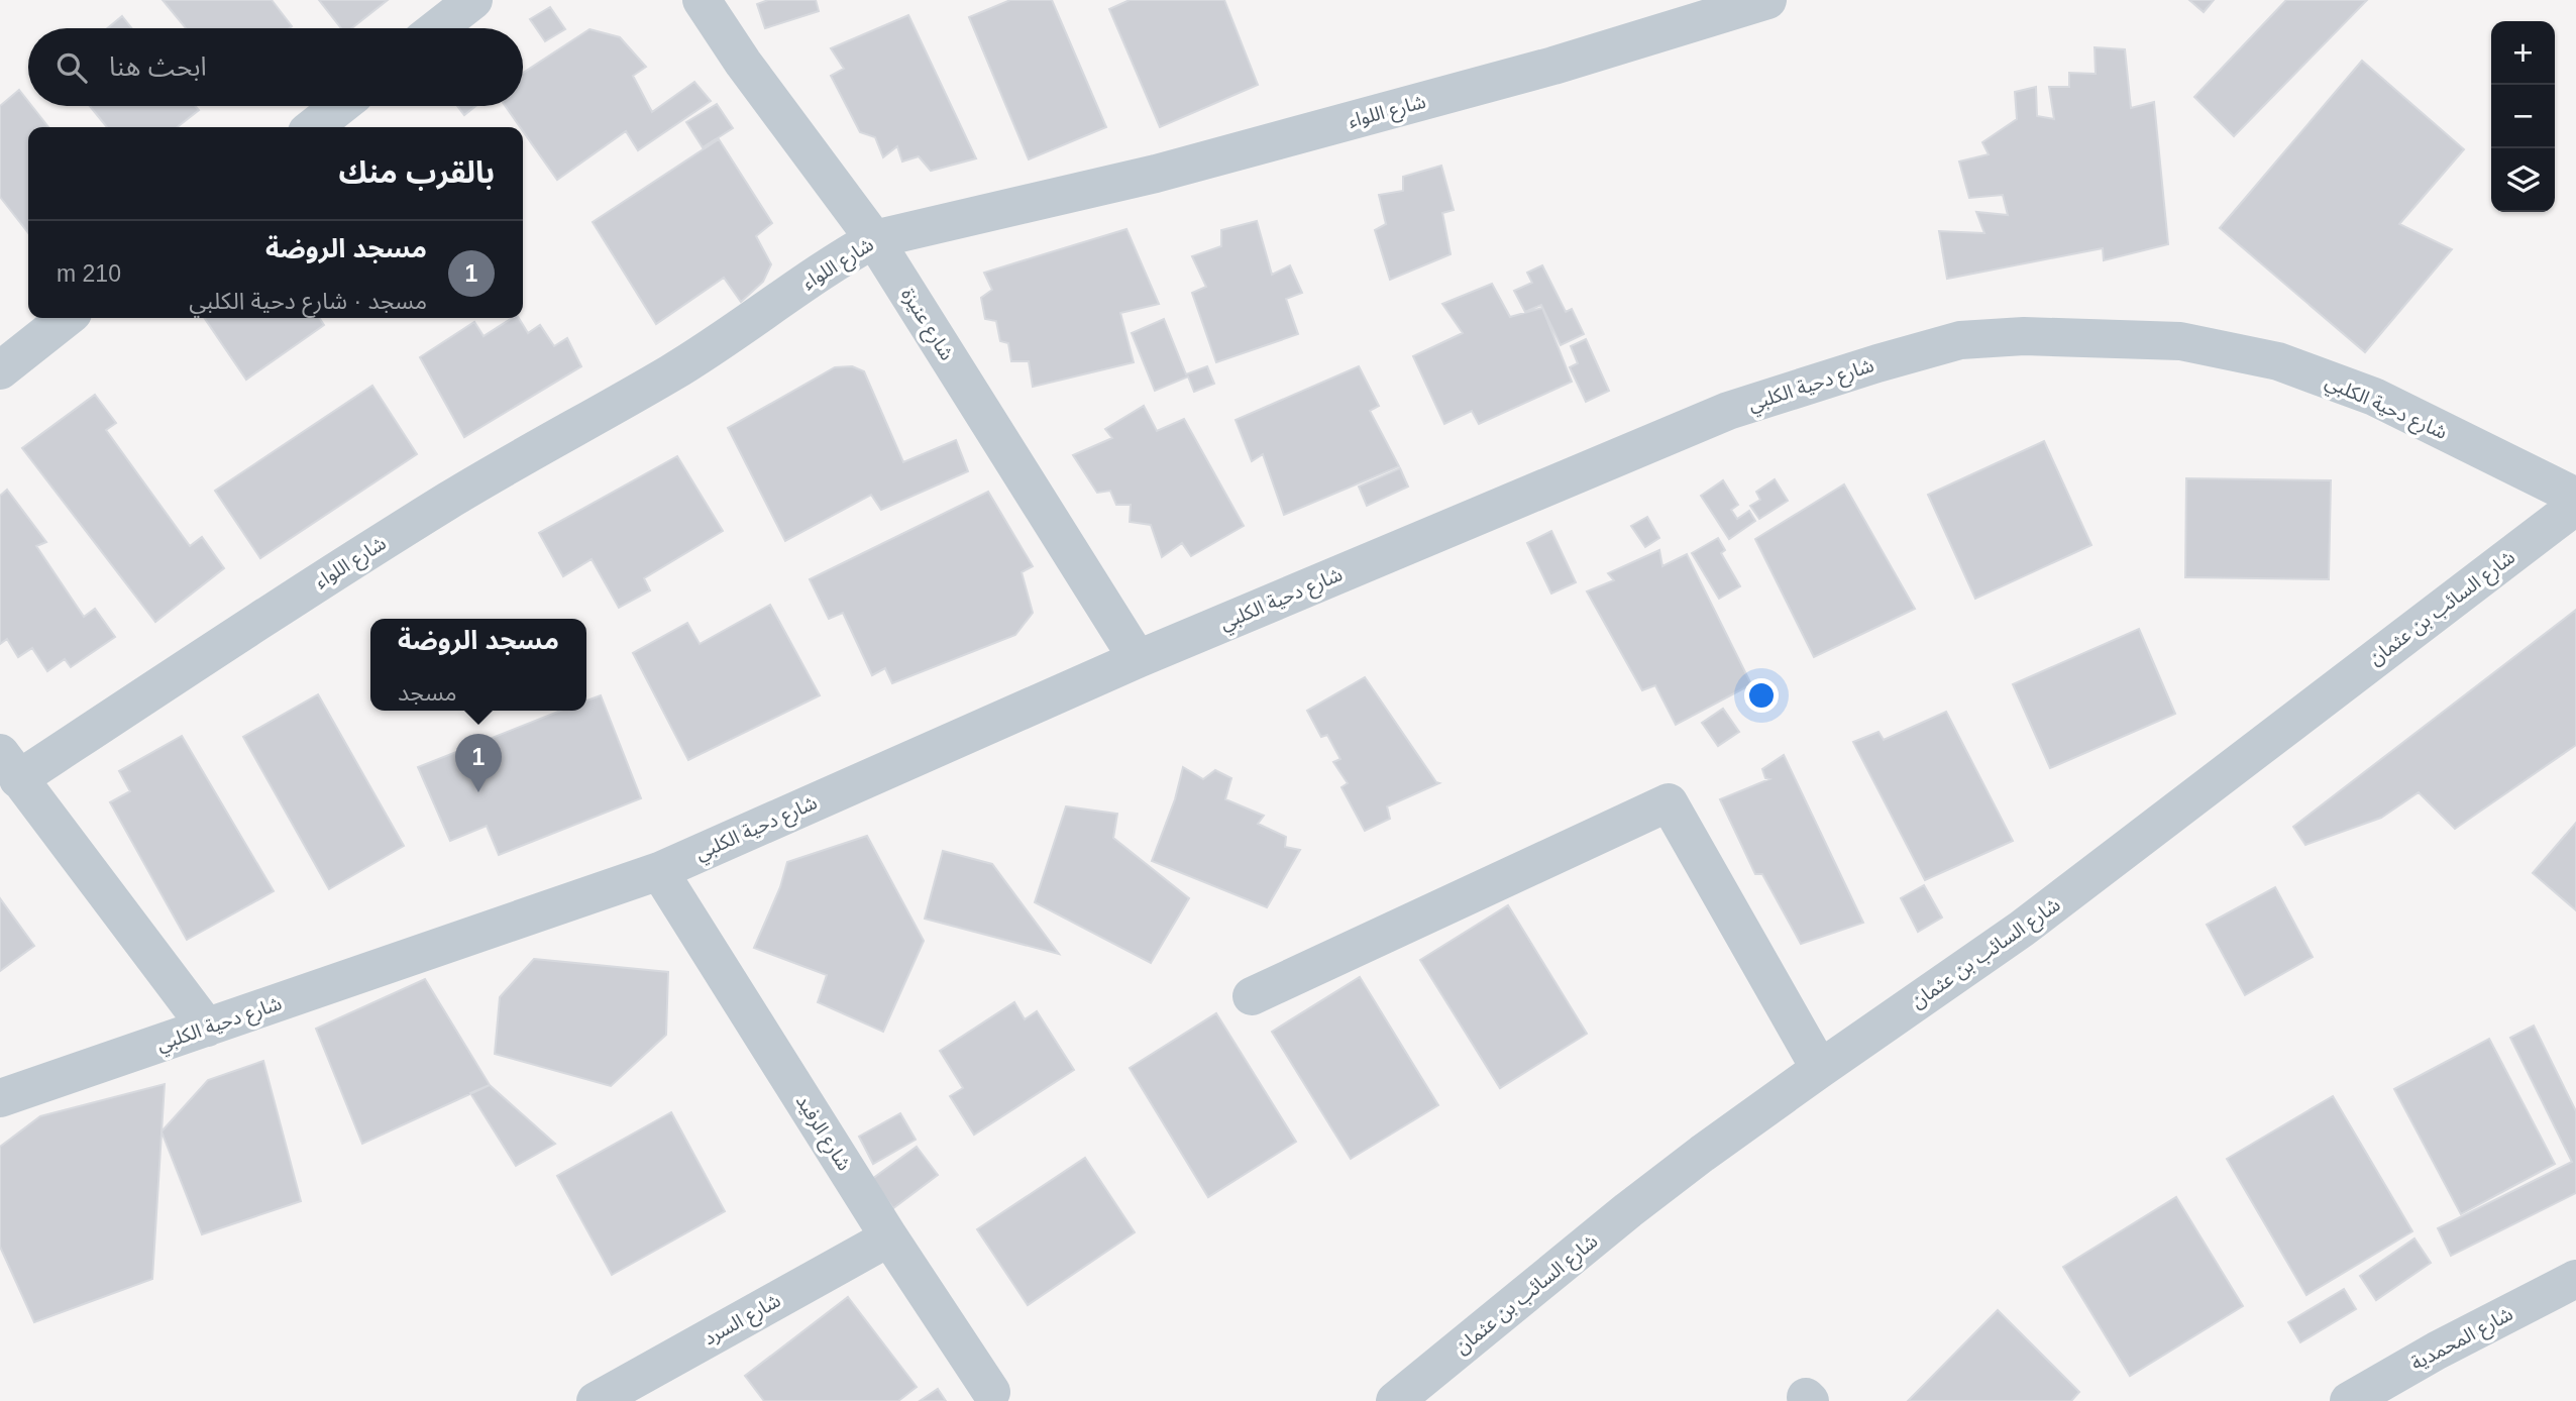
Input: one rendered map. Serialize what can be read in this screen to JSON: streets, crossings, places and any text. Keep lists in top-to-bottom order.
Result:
{
  "streets": {
    "street": [
      "شارع اللواء",
      "شارع عنيزة",
      "شارع دحية الكلبي",
      "شارع السائب بن عثمان",
      "شارع الرفيد",
      "شارع السرد",
      "شارع المحمدية"
    ]
  },
  "crossings": [
    ["شارع اللواء", "شارع عنيزة"],
    ["شارع اللواء", "شارع دحية الكلبي"],
    ["شارع عنيزة", "شارع دحية الكلبي"],
    ["شارع دحية الكلبي", "شارع الرفيد"],
    ["شارع الرفيد", "شارع السرد"]
  ],
  "page": {
    "map_buttons": ["+", "−"],
    "search": "ابحث هنا",
    "heading": "بالقرب منك",
    "list": [
      {
        "mark": "1",
        "name": "مسجد الروضة",
        "note": "مسجد · شارع دحية الكلبي",
        "value": "210 m"
      }
    ],
    "popup": ["مسجد الروضة", "مسجد"],
    "pins": "1"
  }
}
